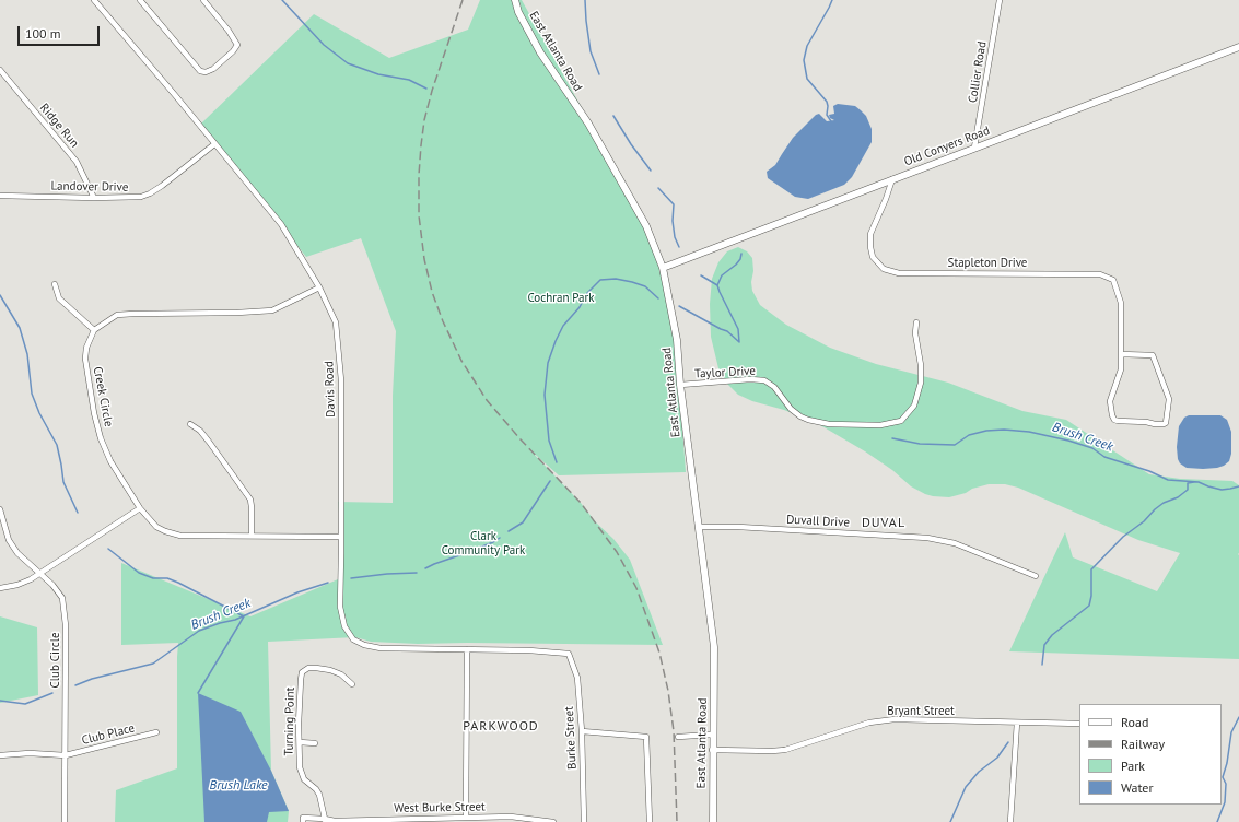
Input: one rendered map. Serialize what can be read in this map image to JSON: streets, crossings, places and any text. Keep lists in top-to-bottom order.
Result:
{
  "streets": {
    "street": [
      "East Atlanta Road",
      "Collier Road",
      "Ridge Run",
      "Old Conyers Road",
      "Landover Drive",
      "Stapleton Drive",
      "Taylor Drive",
      "Davis Road",
      "Creek Circle",
      "Duvall Drive",
      "Club Circle",
      "Bryant Street",
      "Turning Point",
      "Club Place",
      "Burke Street",
      "West Burke Street"
    ]
  },
  "crossings": [
    ["East Atlanta Road", "Old Conyers Road"],
    ["East Atlanta Road", "Taylor Drive"],
    ["East Atlanta Road", "Duvall Drive"],
    ["East Atlanta Road", "Bryant Street"],
    ["Collier Road", "Old Conyers Road"],
    ["Ridge Run", "Landover Drive"],
    ["Old Conyers Road", "Stapleton Drive"],
    ["Landover Drive", "Davis Road"],
    ["Davis Road", "Creek Circle"],
    ["Davis Road", "Burke Street"],
    ["Club Circle", "Club Place"],
    ["Turning Point", "West Burke Street"]
  ],
  "districts": ["DUVAL", "PARKWOOD"],
  "water": ["Brush Creek", "Brush Lake"],
  "parks": ["Cochran Park", "Clark Community Park"],
  "legend": [
    "Road",
    "Railway",
    "Park",
    "Water"
  ],
  "scale_bar": "100 m"
}
